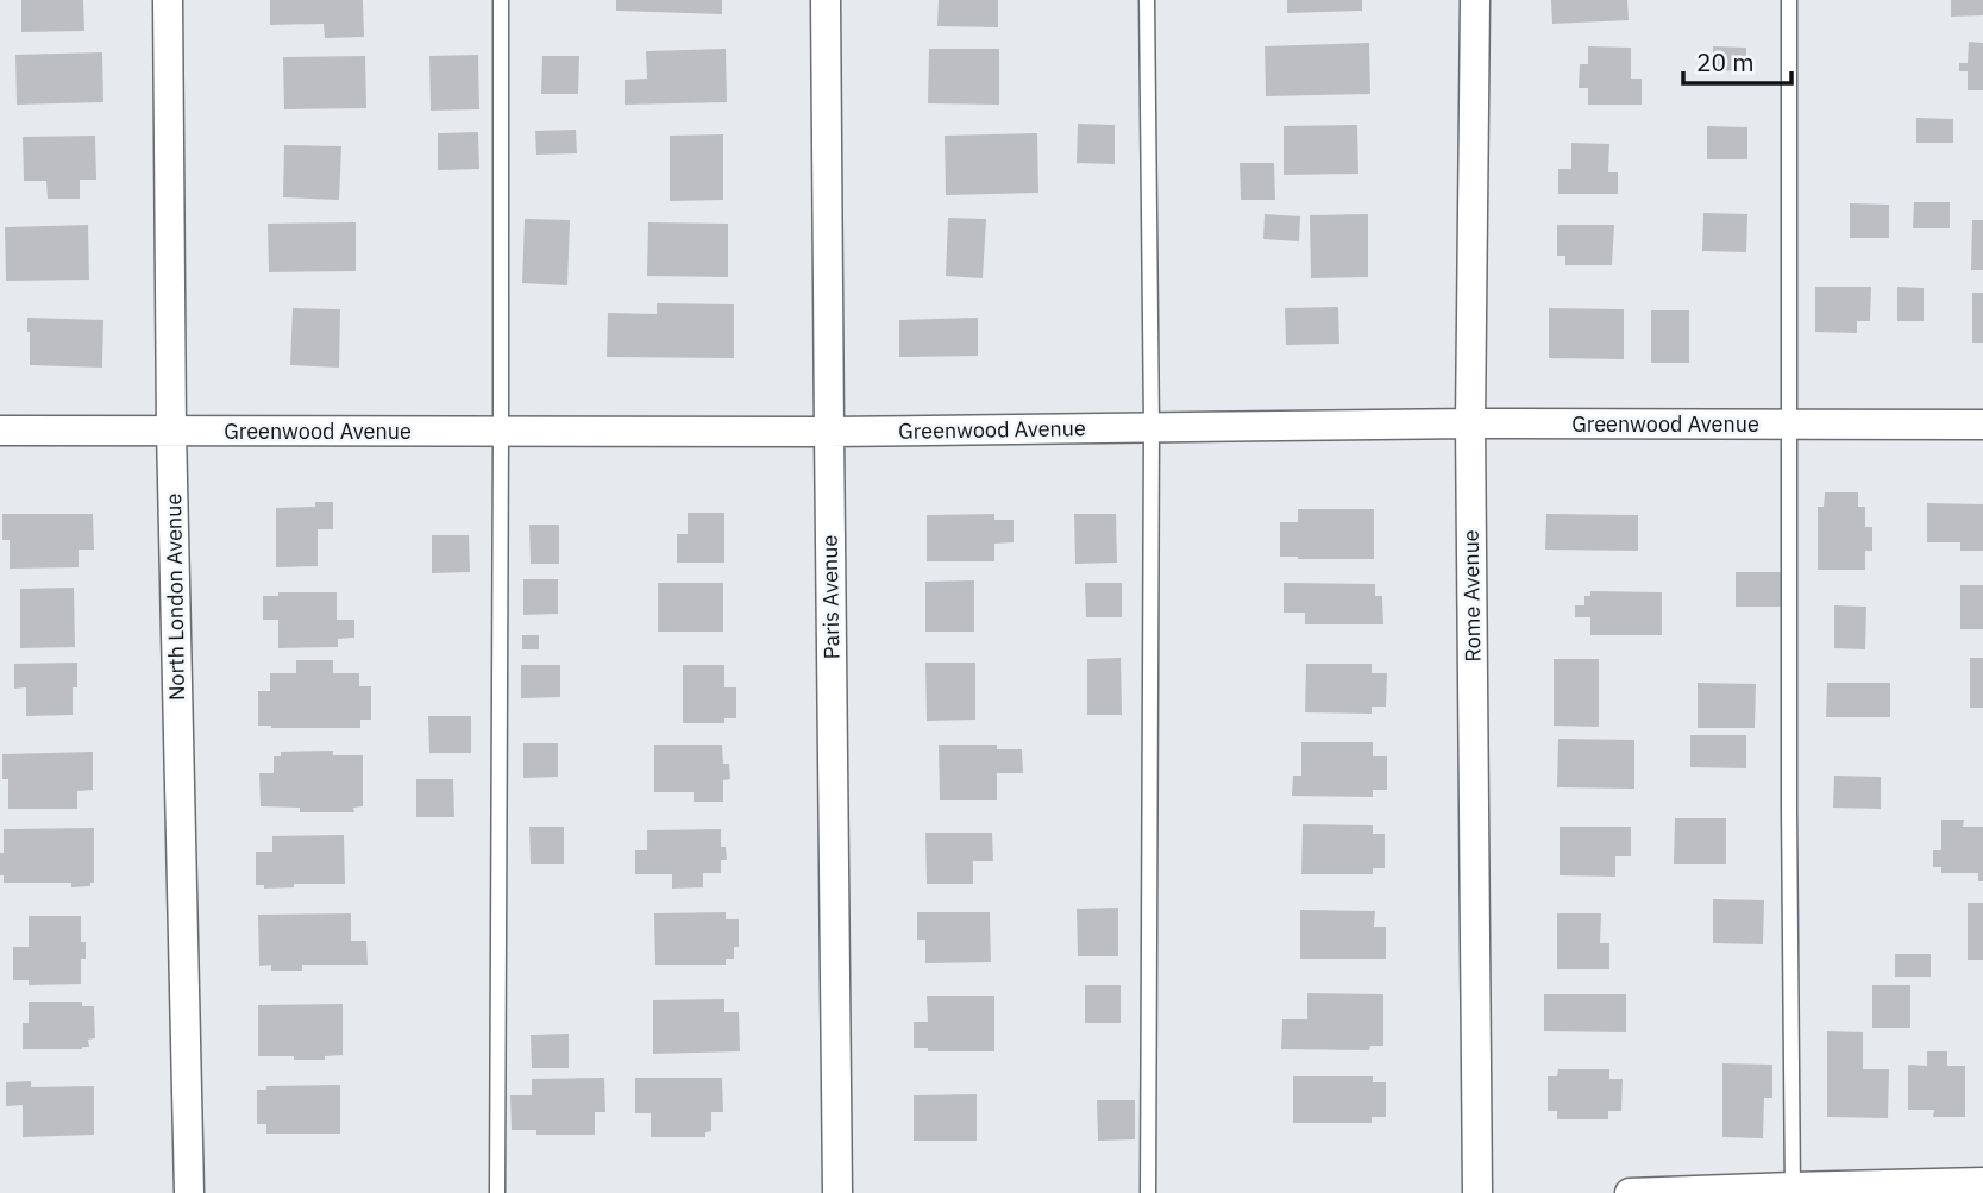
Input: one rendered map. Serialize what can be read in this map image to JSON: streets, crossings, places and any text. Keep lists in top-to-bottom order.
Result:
{
  "streets": {
    "street": [
      "Greenwood Avenue",
      "Rome Avenue",
      "North London Avenue",
      "Paris Avenue"
    ]
  },
  "crossings": [
    ["Greenwood Avenue", "Rome Avenue"],
    ["Greenwood Avenue", "North London Avenue"],
    ["Greenwood Avenue", "Paris Avenue"]
  ],
  "scale_bar": "20 m"
}
